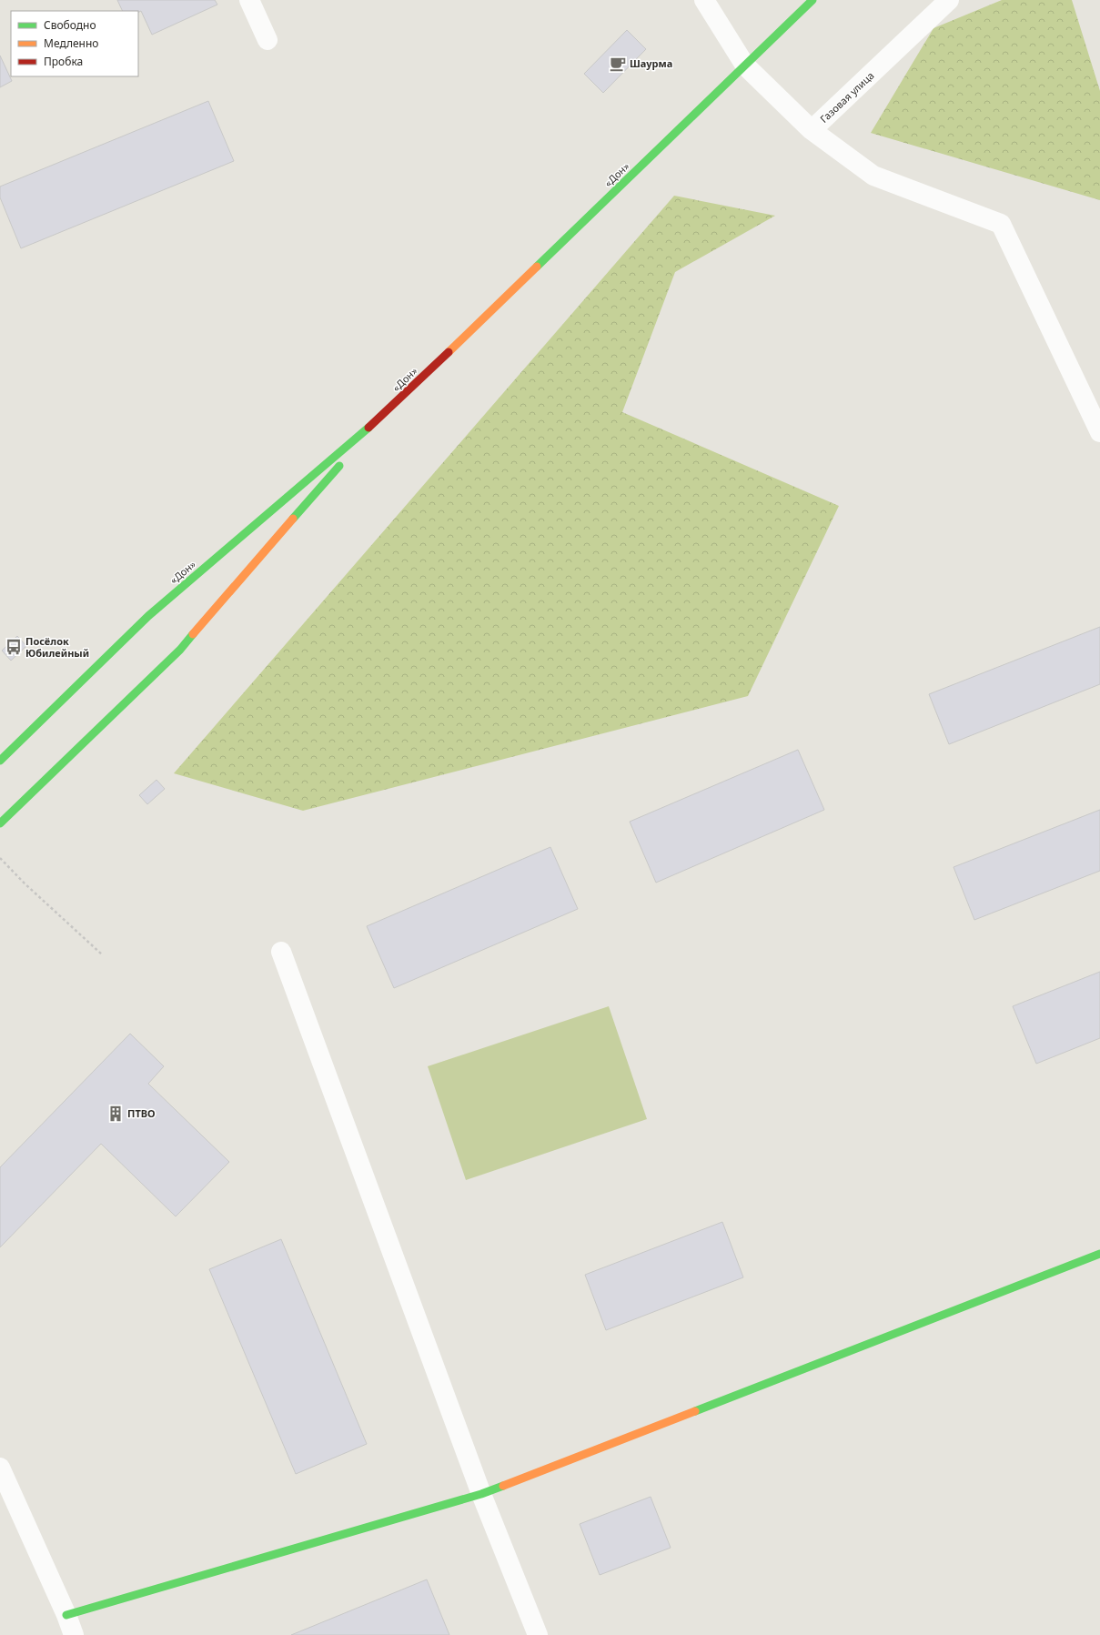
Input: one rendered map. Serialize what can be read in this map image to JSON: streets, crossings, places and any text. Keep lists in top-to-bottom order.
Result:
{
  "streets": {
    "main road": ["«Дон»"],
    "street": ["Газовая улица"]
  },
  "crossings": [
    ["Газовая улица", "«Дон»"]
  ],
  "places": {
    "cafe": ["Шаурма"],
    "bus stop": ["Посёлок Юбилейный"],
    "building": ["ПТВО"]
  },
  "legend": ["Свободно", "Медленно", "Пробка"]
}
